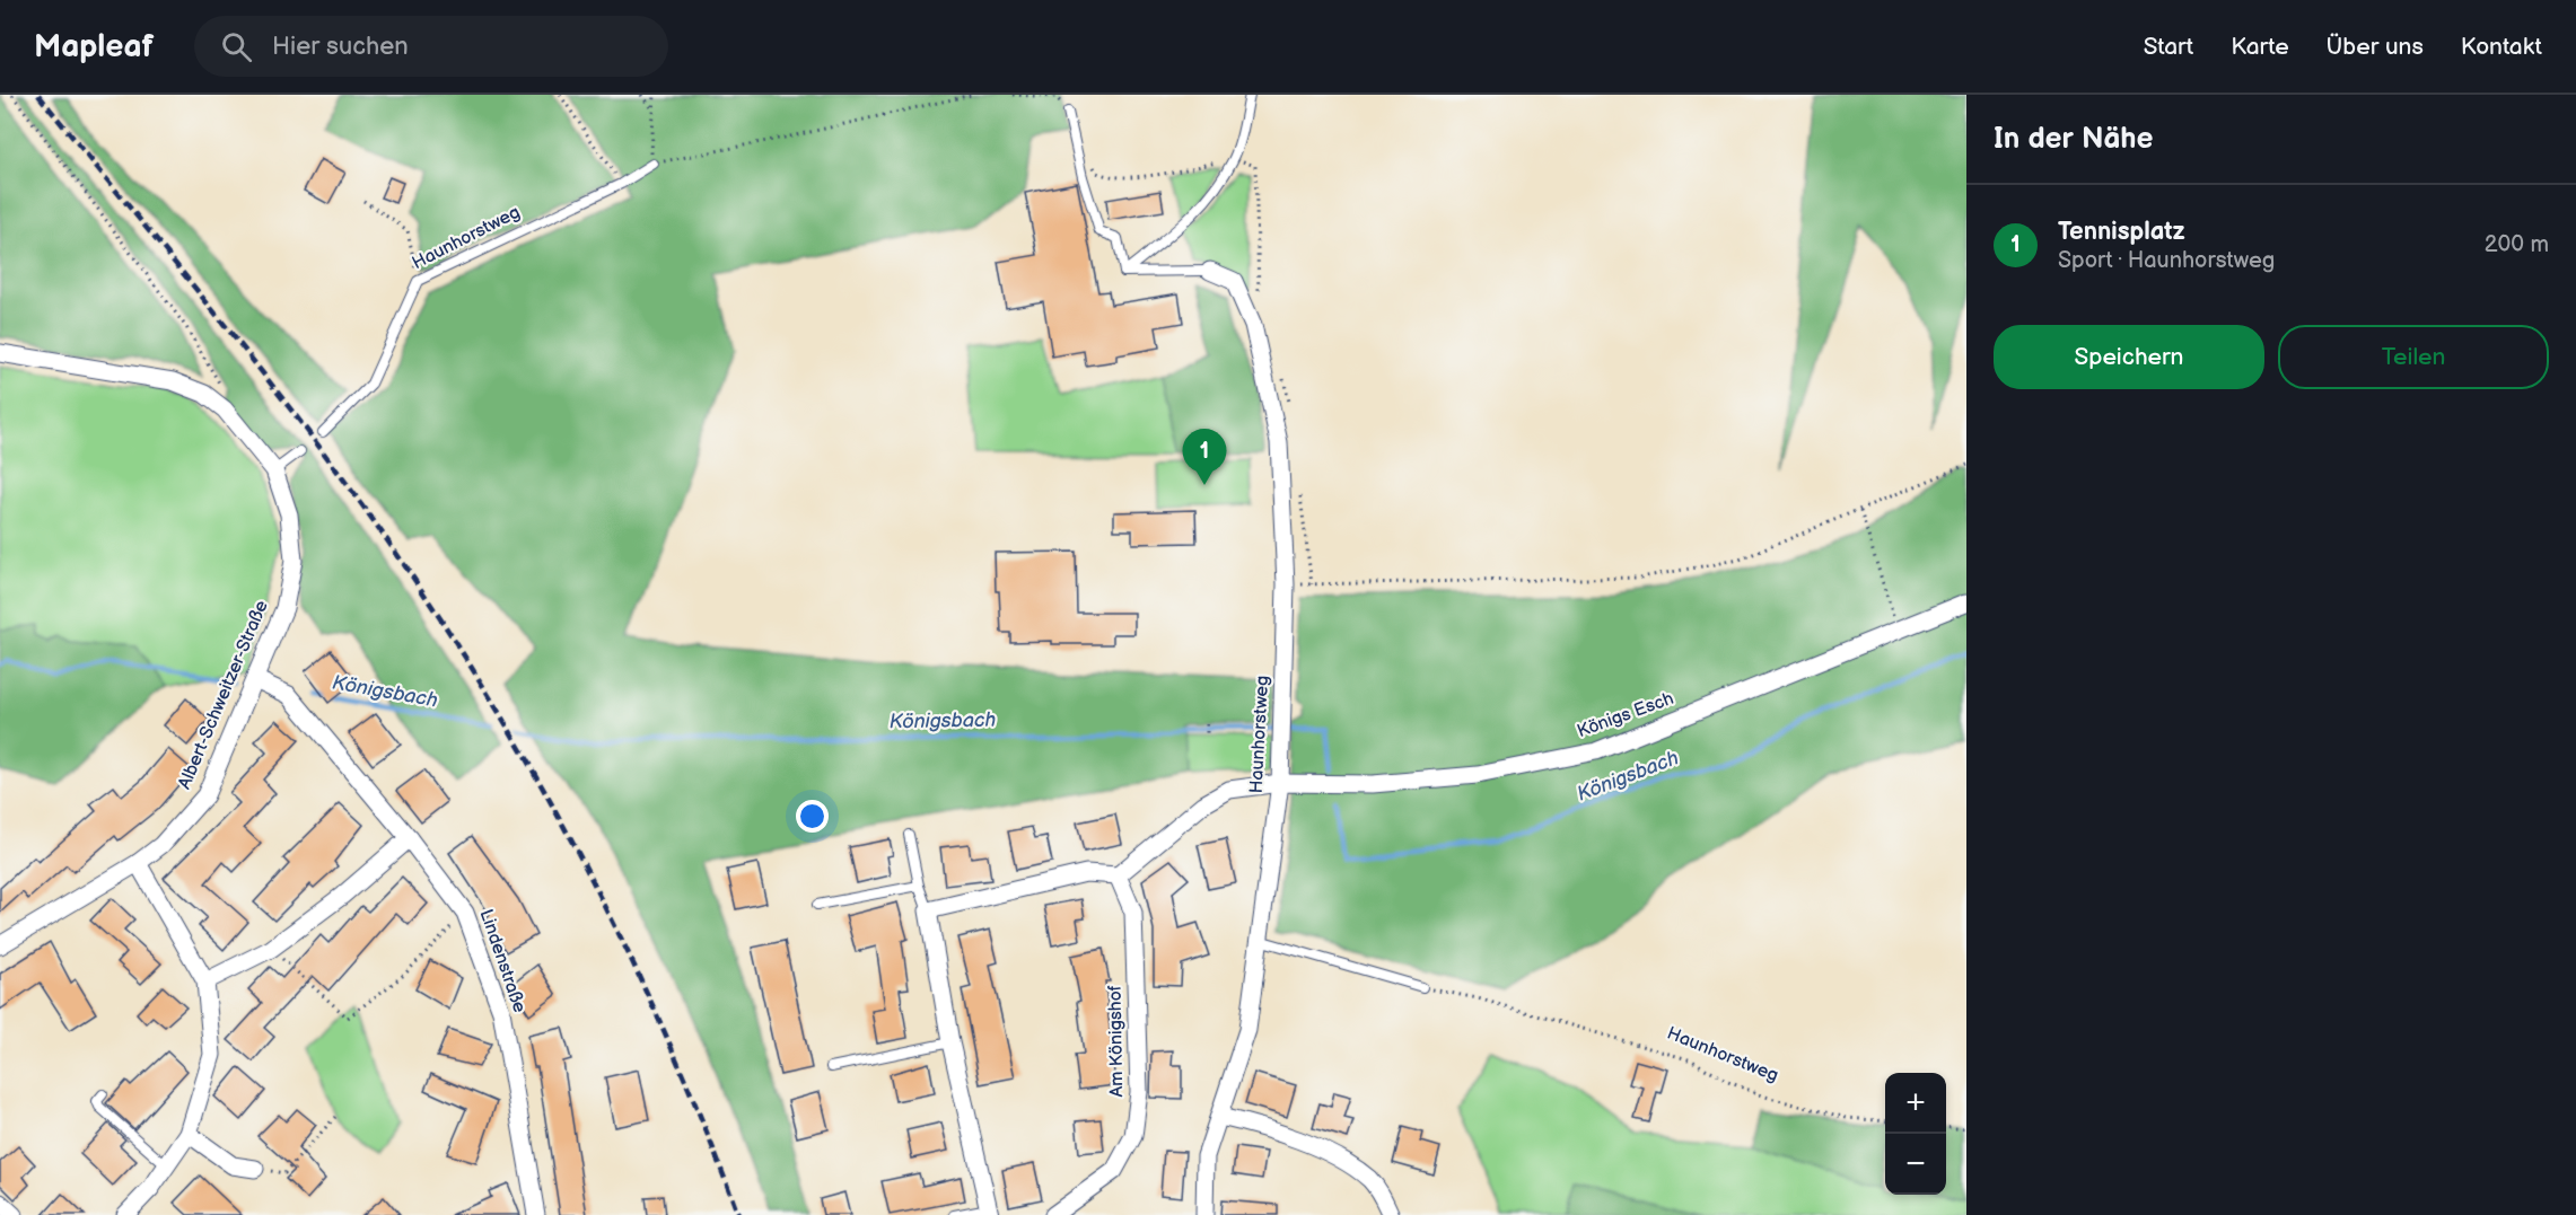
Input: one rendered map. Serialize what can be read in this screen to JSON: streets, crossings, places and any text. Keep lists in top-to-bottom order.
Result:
{
  "streets": {
    "street": [
      "Haunhorstweg",
      "Albert-Schweitzer-Straße",
      "Königs Esch",
      "Lindenstraße",
      "Am Königshof"
    ]
  },
  "crossings": [
    ["Haunhorstweg", "Königs Esch"],
    ["Albert-Schweitzer-Straße", "Lindenstraße"]
  ],
  "water": ["Königsbach"],
  "page": {
    "header": "Mapleaf",
    "search": "Hier suchen",
    "nav": [
      "Start",
      "Karte",
      "Über uns",
      "Kontakt"
    ],
    "heading": "In der Nähe",
    "list": [
      {
        "mark": "1",
        "name": "Tennisplatz",
        "note": "Sport · Haunhorstweg",
        "value": "200 m"
      }
    ],
    "buttons": ["Speichern", "Teilen"],
    "pins": "1",
    "map_buttons": ["+", "−"]
  }
}
